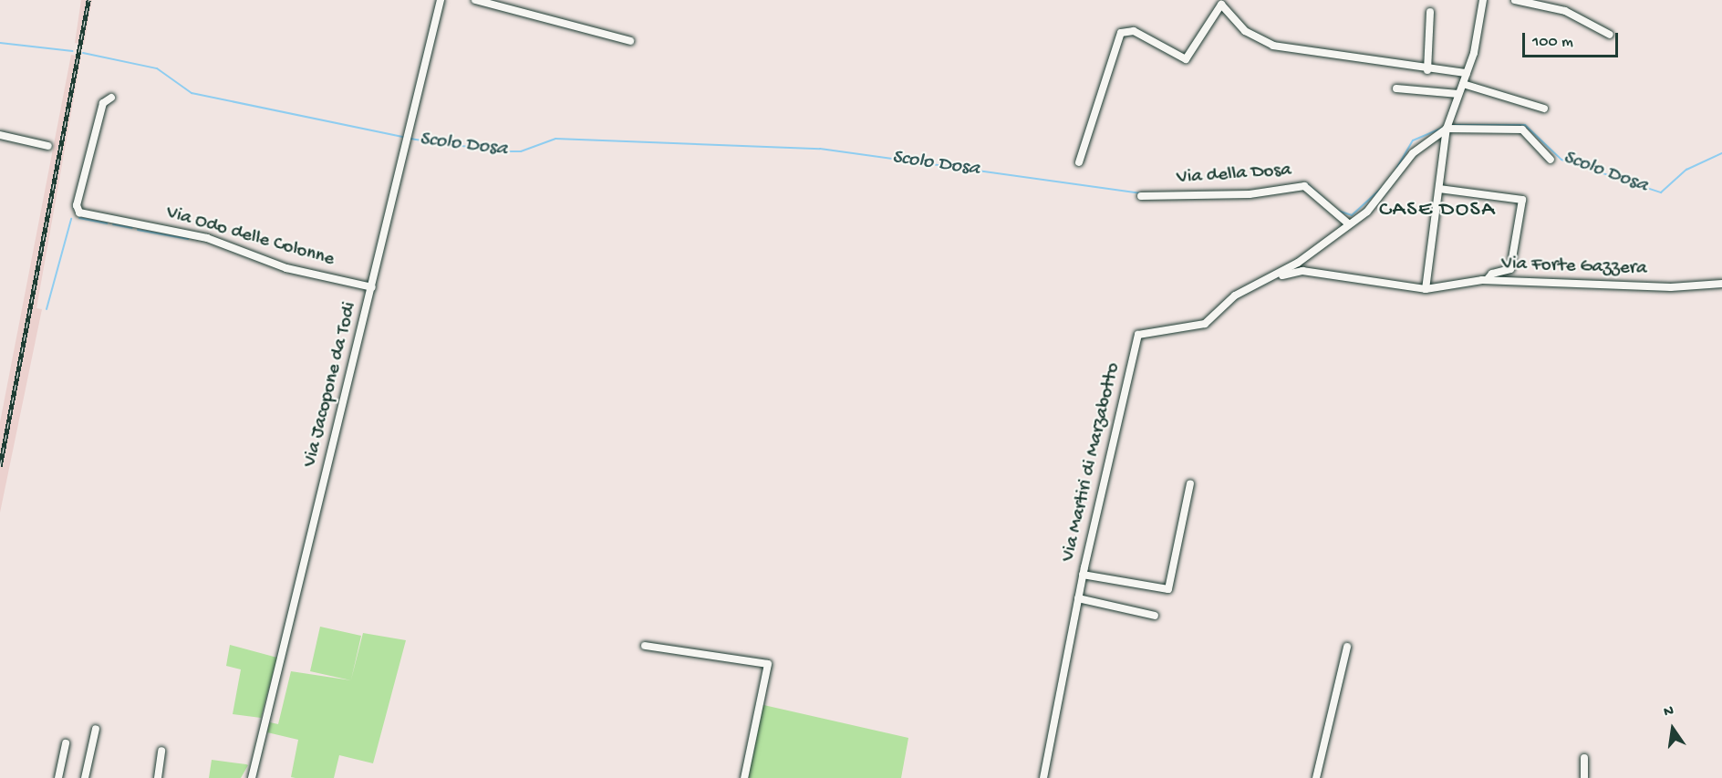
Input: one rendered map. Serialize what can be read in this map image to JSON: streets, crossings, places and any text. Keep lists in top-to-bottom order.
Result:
{
  "streets": {
    "street": [
      "Via della Dosa",
      "Via Odo delle Colonne",
      "Via Forte Gazzera",
      "Via Jacopone da Todi",
      "Via Martiri di Marzabotto"
    ]
  },
  "crossings": [
    ["Via della Dosa", "Via Martiri di Marzabotto"],
    ["Via Odo delle Colonne", "Via Jacopone da Todi"]
  ],
  "districts": ["CASE DOSA"],
  "water": ["Scolo Dosa"],
  "scale_bar": "100 m",
  "north": "top"
}
